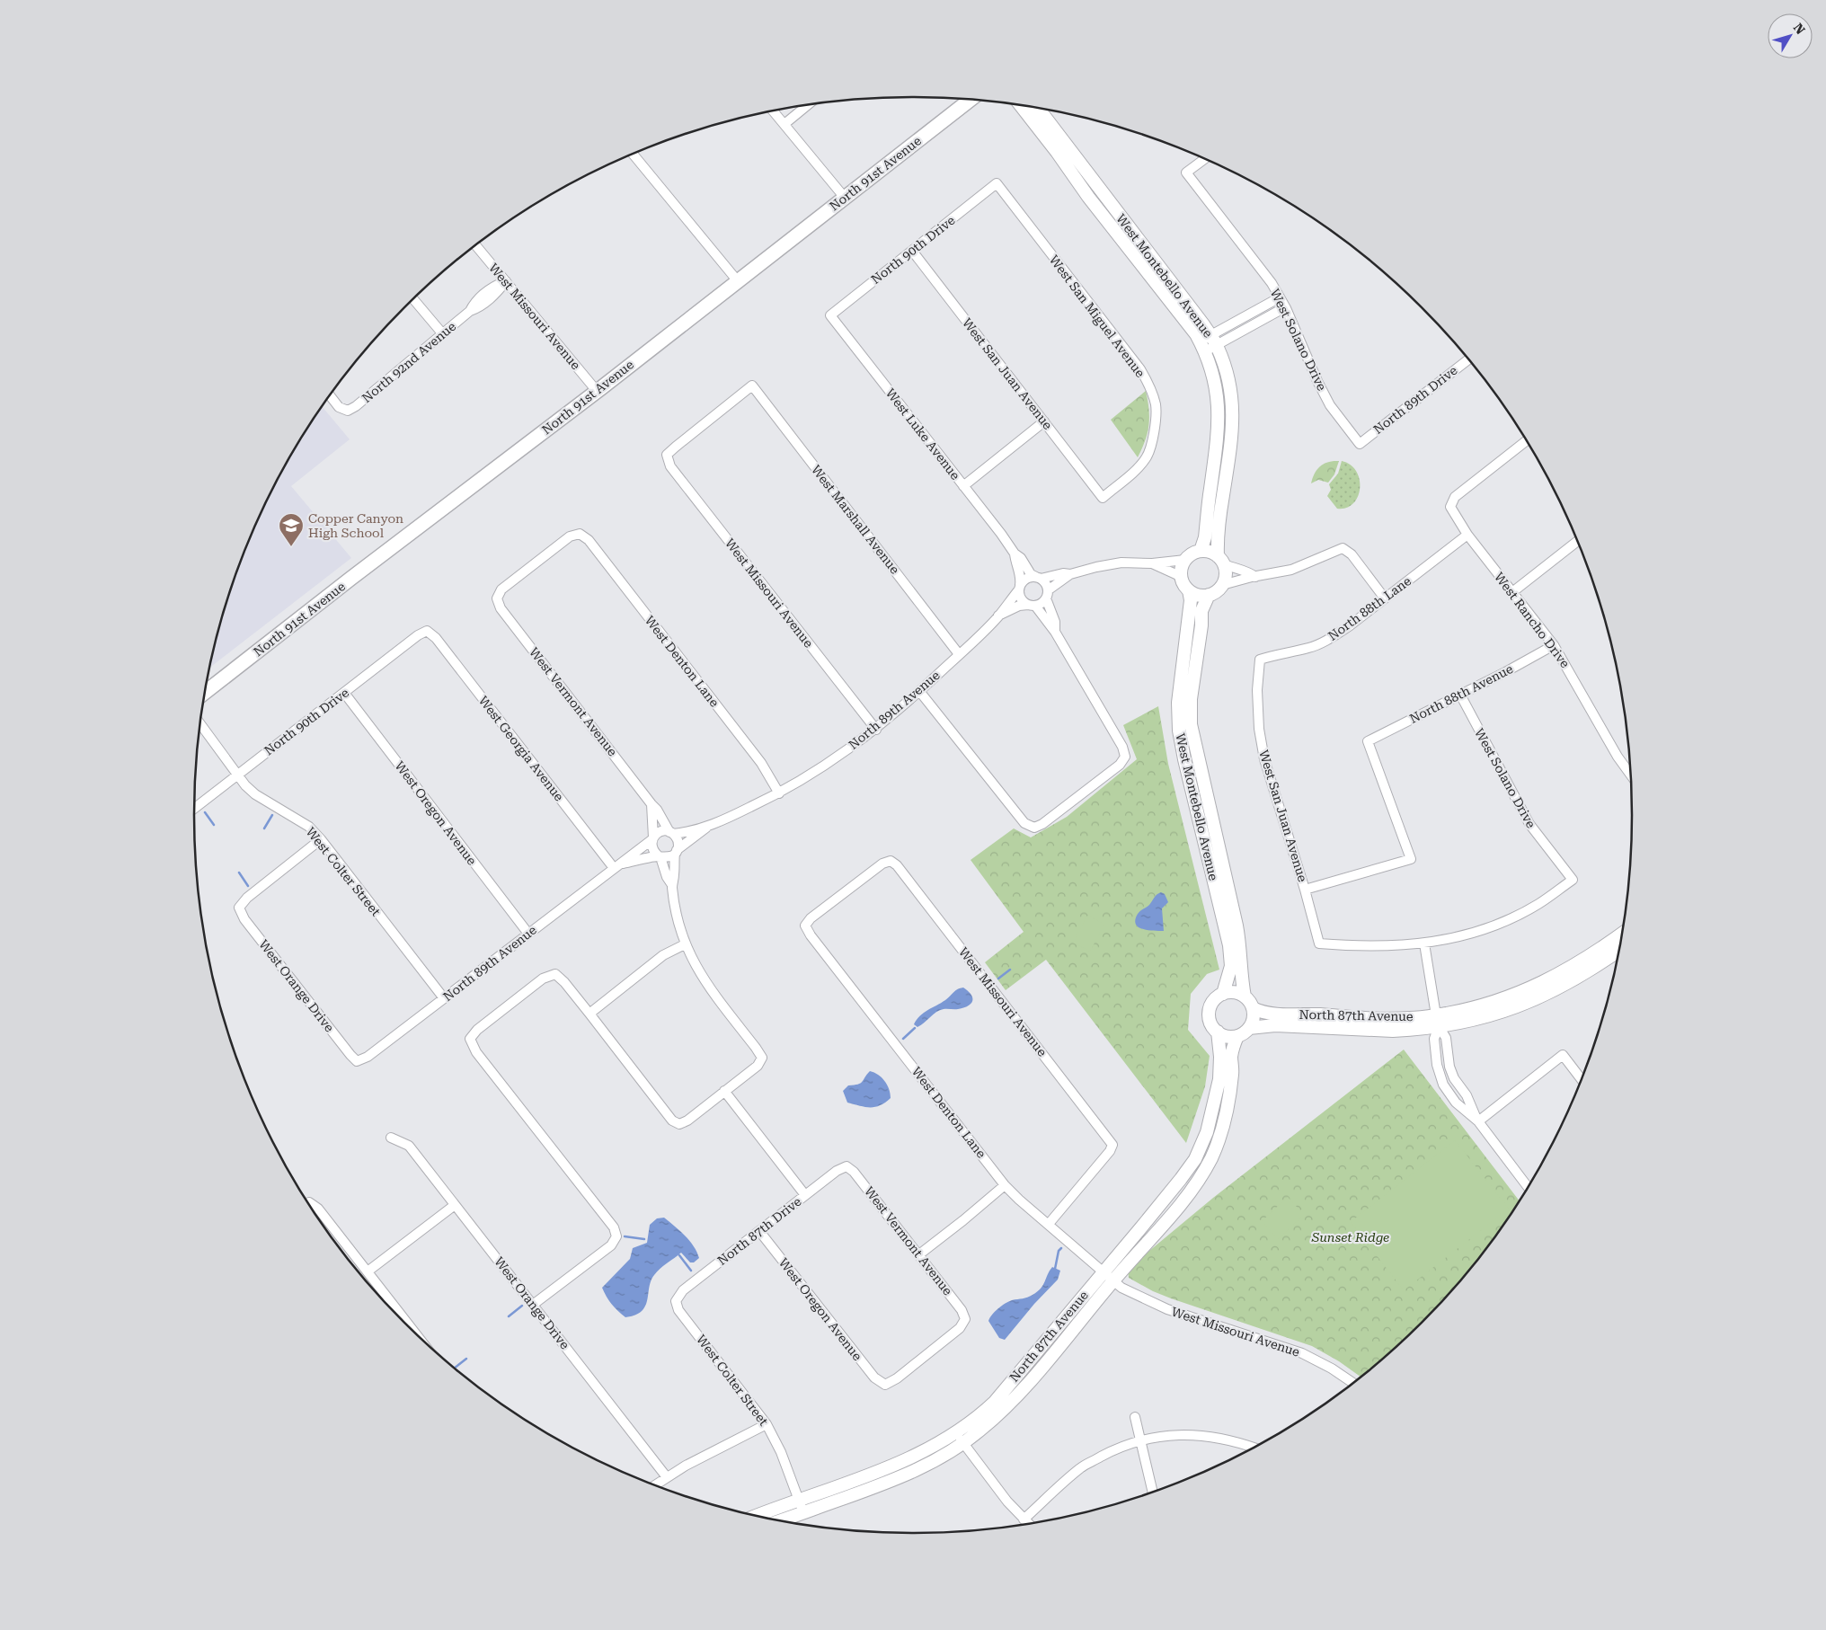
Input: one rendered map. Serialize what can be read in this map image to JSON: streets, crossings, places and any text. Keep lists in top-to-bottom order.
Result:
{
  "streets": {
    "main road": ["North 91st Avenue"],
    "street": [
      "North 90th Drive",
      "West Montebello Avenue",
      "West Missouri Avenue",
      "West San Miguel Avenue",
      "West Solano Drive",
      "North 92nd Avenue",
      "West San Juan Avenue",
      "North 89th Drive",
      "West Luke Avenue",
      "West Marshall Avenue",
      "North 88th Lane",
      "West Rancho Drive",
      "West Denton Lane",
      "North 88th Avenue",
      "West Vermont Avenue",
      "North 89th Avenue",
      "West Georgia Avenue",
      "West Oregon Avenue",
      "West Colter Street",
      "West Orange Drive",
      "North 87th Avenue",
      "North 87th Drive"
    ]
  },
  "crossings": [
    ["North 91st Avenue", "West Missouri Avenue"],
    ["North 90th Drive", "West San Miguel Avenue"],
    ["North 90th Drive", "West San Juan Avenue"],
    ["North 90th Drive", "West Luke Avenue"],
    ["North 90th Drive", "West Georgia Avenue"],
    ["North 90th Drive", "West Oregon Avenue"],
    ["North 90th Drive", "West Colter Street"],
    ["West Montebello Avenue", "North 87th Avenue"],
    ["West Missouri Avenue", "North 92nd Avenue"],
    ["West Missouri Avenue", "West Marshall Avenue"],
    ["West Missouri Avenue", "West Denton Lane"],
    ["West Missouri Avenue", "North 89th Avenue"],
    ["West Missouri Avenue", "North 87th Avenue"],
    ["West San Miguel Avenue", "West San Juan Avenue"],
    ["West Solano Drive", "West San Juan Avenue"],
    ["West Solano Drive", "North 89th Drive"],
    ["West Solano Drive", "North 88th Avenue"],
    ["West San Juan Avenue", "North 88th Lane"],
    ["West San Juan Avenue", "North 88th Avenue"],
    ["West Luke Avenue", "North 89th Avenue"],
    ["West Marshall Avenue", "North 89th Avenue"],
    ["North 88th Lane", "West Rancho Drive"],
    ["West Rancho Drive", "North 88th Avenue"],
    ["West Denton Lane", "West Vermont Avenue"],
    ["West Denton Lane", "North 89th Avenue"],
    ["West Denton Lane", "North 87th Avenue"],
    ["West Vermont Avenue", "North 89th Avenue"],
    ["West Vermont Avenue", "West Oregon Avenue"],
    ["West Vermont Avenue", "North 87th Drive"],
    ["North 89th Avenue", "West Georgia Avenue"],
    ["North 89th Avenue", "West Oregon Avenue"],
    ["North 89th Avenue", "West Colter Street"],
    ["North 89th Avenue", "West Orange Drive"],
    ["West Oregon Avenue", "North 87th Drive"],
    ["West Colter Street", "West Orange Drive"],
    ["West Colter Street", "North 87th Avenue"],
    ["West Colter Street", "North 87th Drive"]
  ],
  "parks": ["Sunset Ridge"],
  "places": {
    "school or university": ["Copper Canyon High School"]
  },
  "north": "top right"
}
